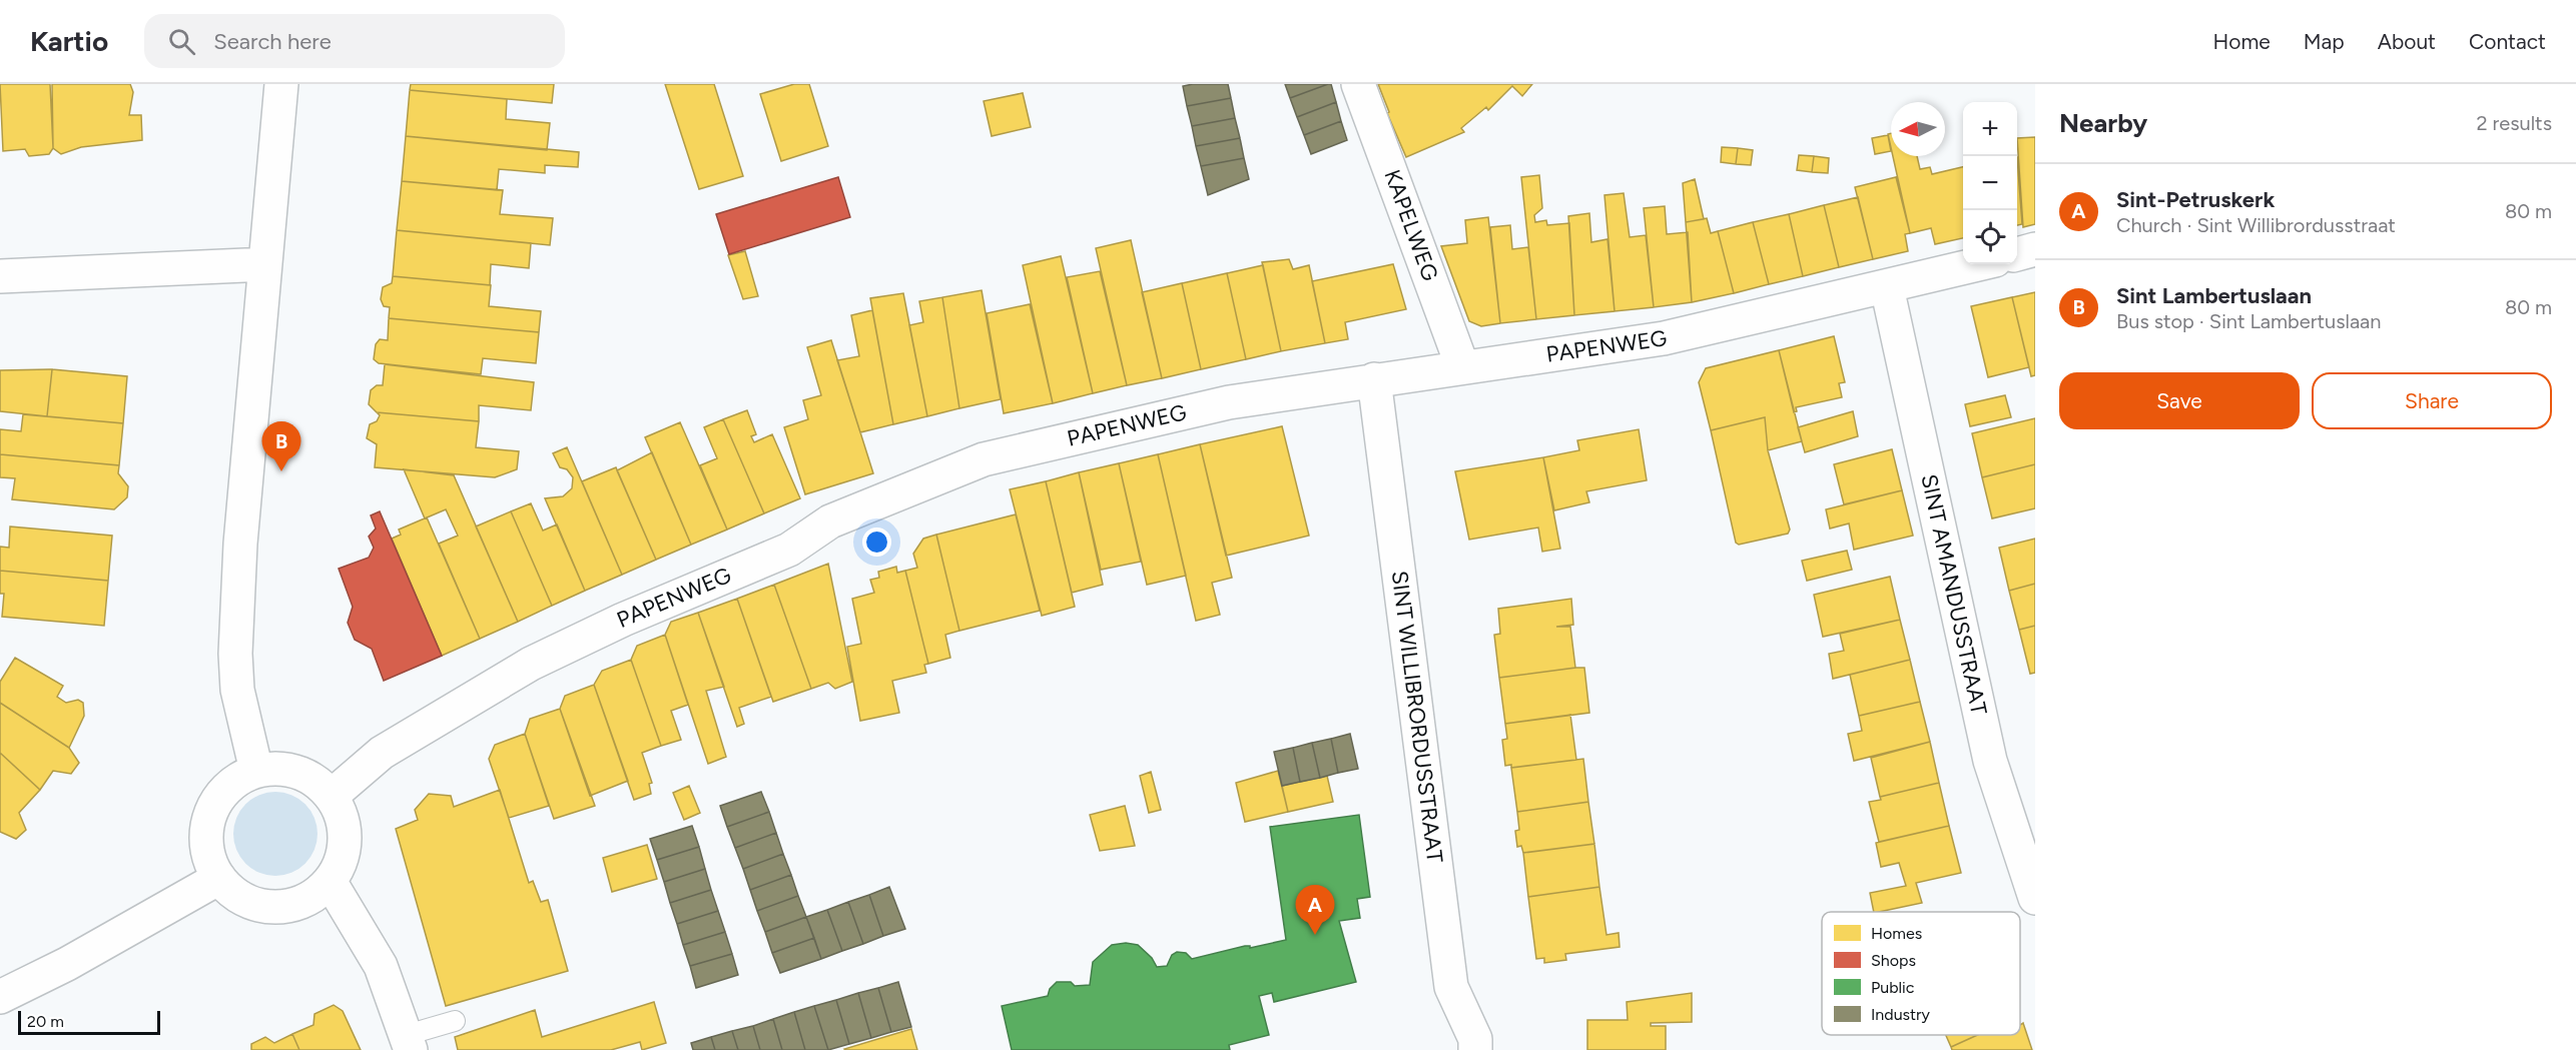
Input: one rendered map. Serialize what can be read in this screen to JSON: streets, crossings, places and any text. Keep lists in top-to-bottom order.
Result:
{
  "streets": {
    "street": [
      "KAPELWEG",
      "PAPENWEG",
      "SINT AMANDUSSTRAAT",
      "SINT WILLIBRORDUSSTRAAT"
    ]
  },
  "crossings": [
    ["KAPELWEG", "PAPENWEG"],
    ["PAPENWEG", "SINT AMANDUSSTRAAT"],
    ["PAPENWEG", "SINT WILLIBRORDUSSTRAAT"]
  ],
  "legend": [
    "Homes",
    "Shops",
    "Public",
    "Industry"
  ],
  "scale_bar": "20 m",
  "north": "left",
  "page": {
    "header": "Kartio",
    "search": "Search here",
    "nav": [
      "Home",
      "Map",
      "About",
      "Contact"
    ],
    "heading": ["Nearby", "2 results"],
    "map_buttons": ["+", "−"],
    "list": [
      {
        "mark": "A",
        "name": "Sint-Petruskerk",
        "note": "Church · Sint Willibrordusstraat",
        "value": "80 m"
      },
      {
        "mark": "B",
        "name": "Sint Lambertuslaan",
        "note": "Bus stop · Sint Lambertuslaan",
        "value": "80 m"
      }
    ],
    "buttons": ["Save", "Share"],
    "pins": ["B", "A"],
    "scale": "20 m"
  }
}
